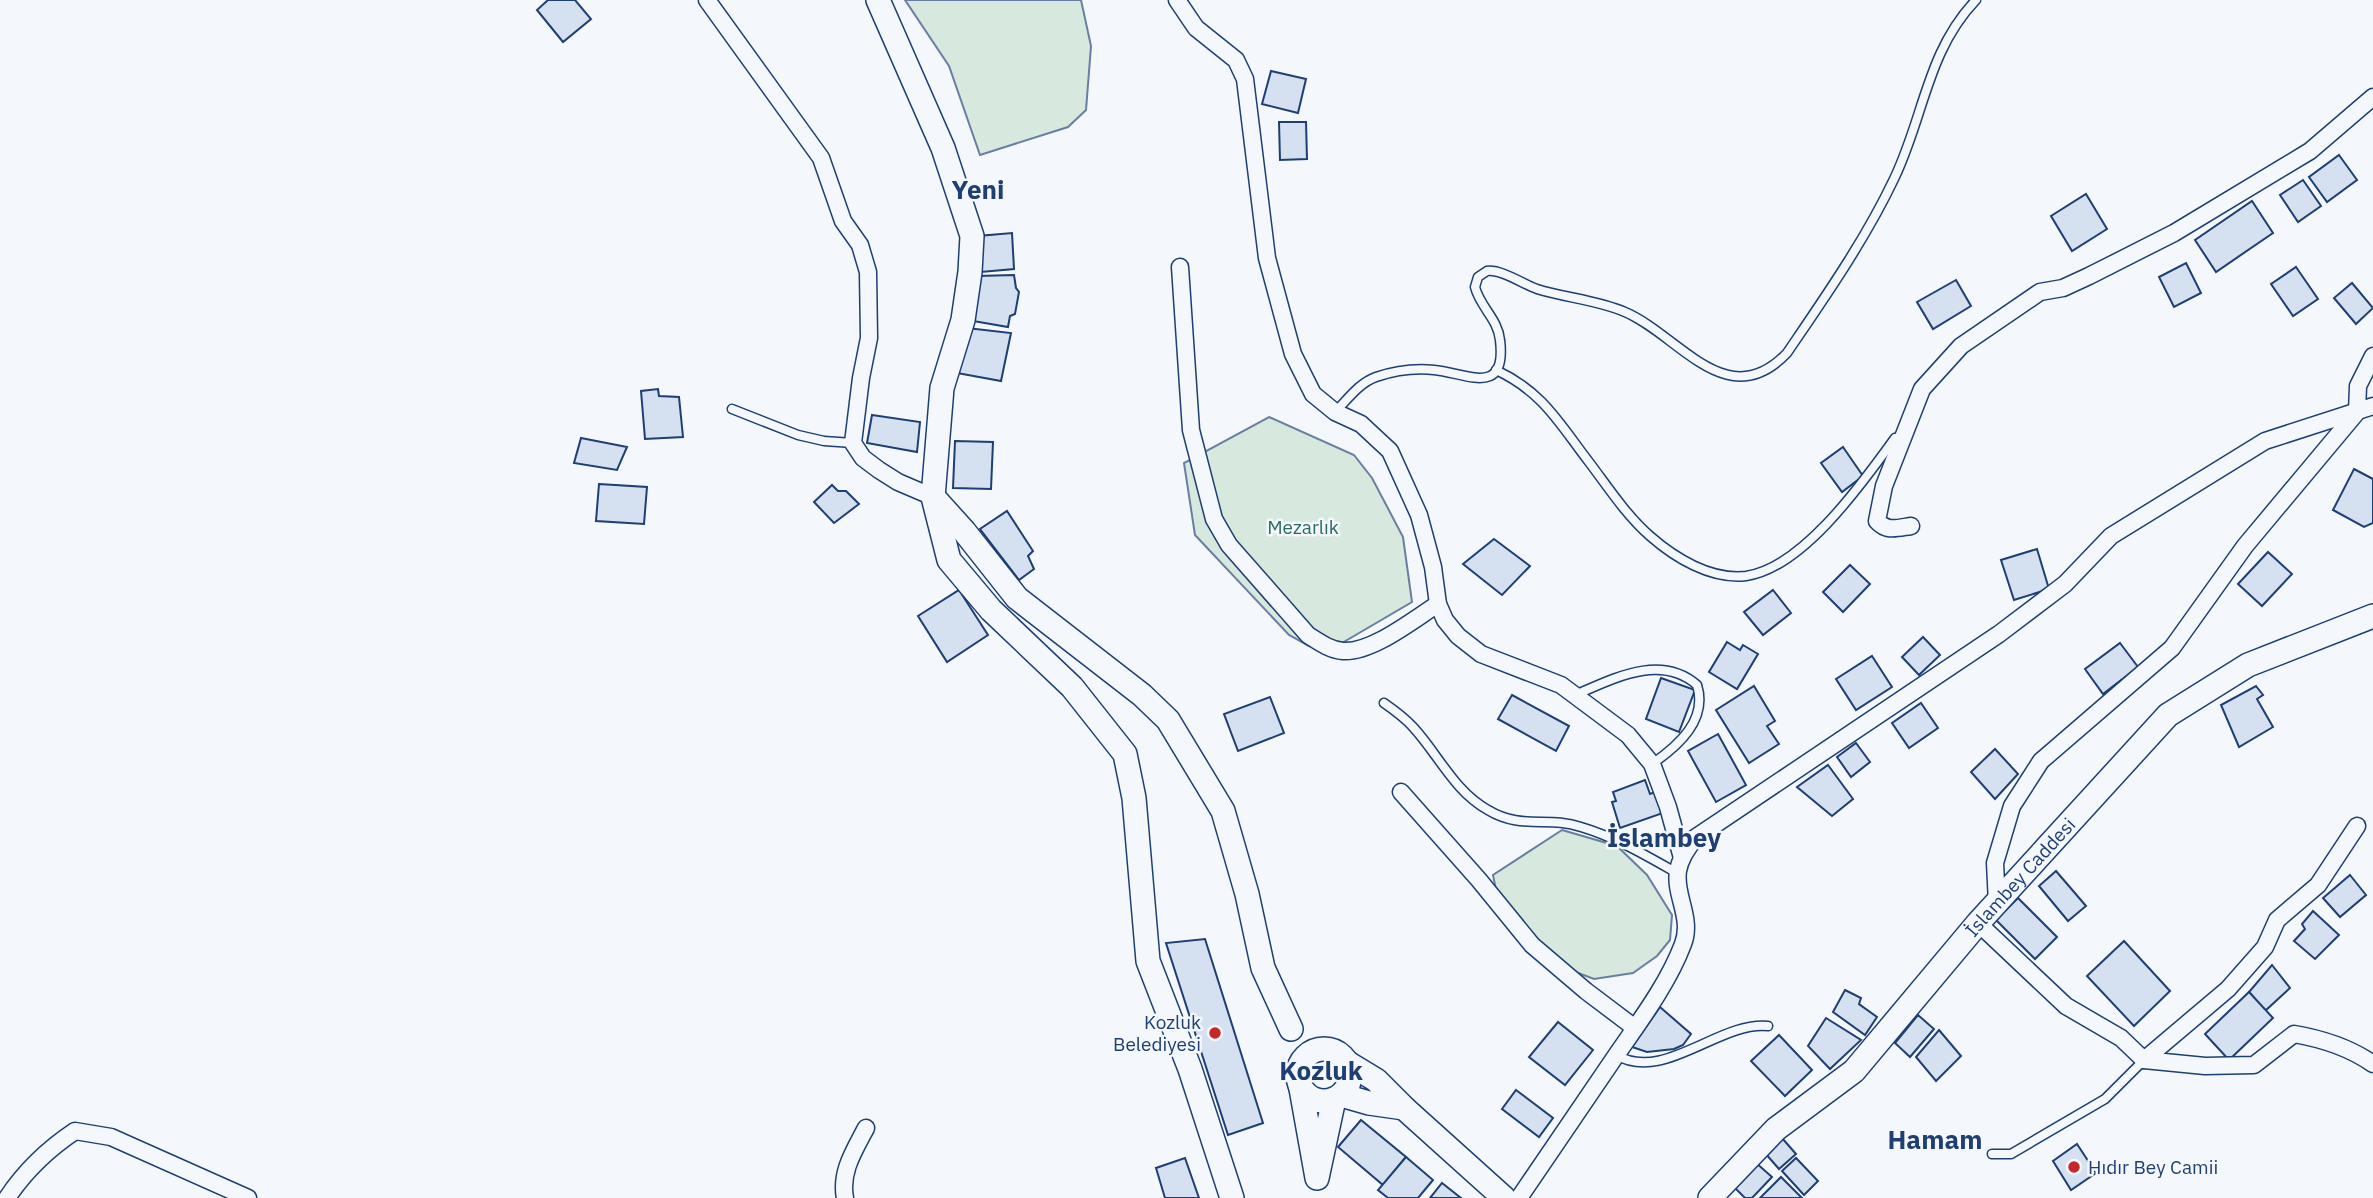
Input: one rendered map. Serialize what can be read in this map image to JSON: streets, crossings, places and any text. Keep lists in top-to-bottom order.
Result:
{
  "streets": {
    "street": ["İslambey Caddesi"]
  },
  "districts": [
    "Yeni",
    "İslambey",
    "Kozluk",
    "Hamam"
  ],
  "parks": ["Mezarlık"],
  "places": ["Kozluk Belediyesi", "Hıdır Bey Camii"]
}
